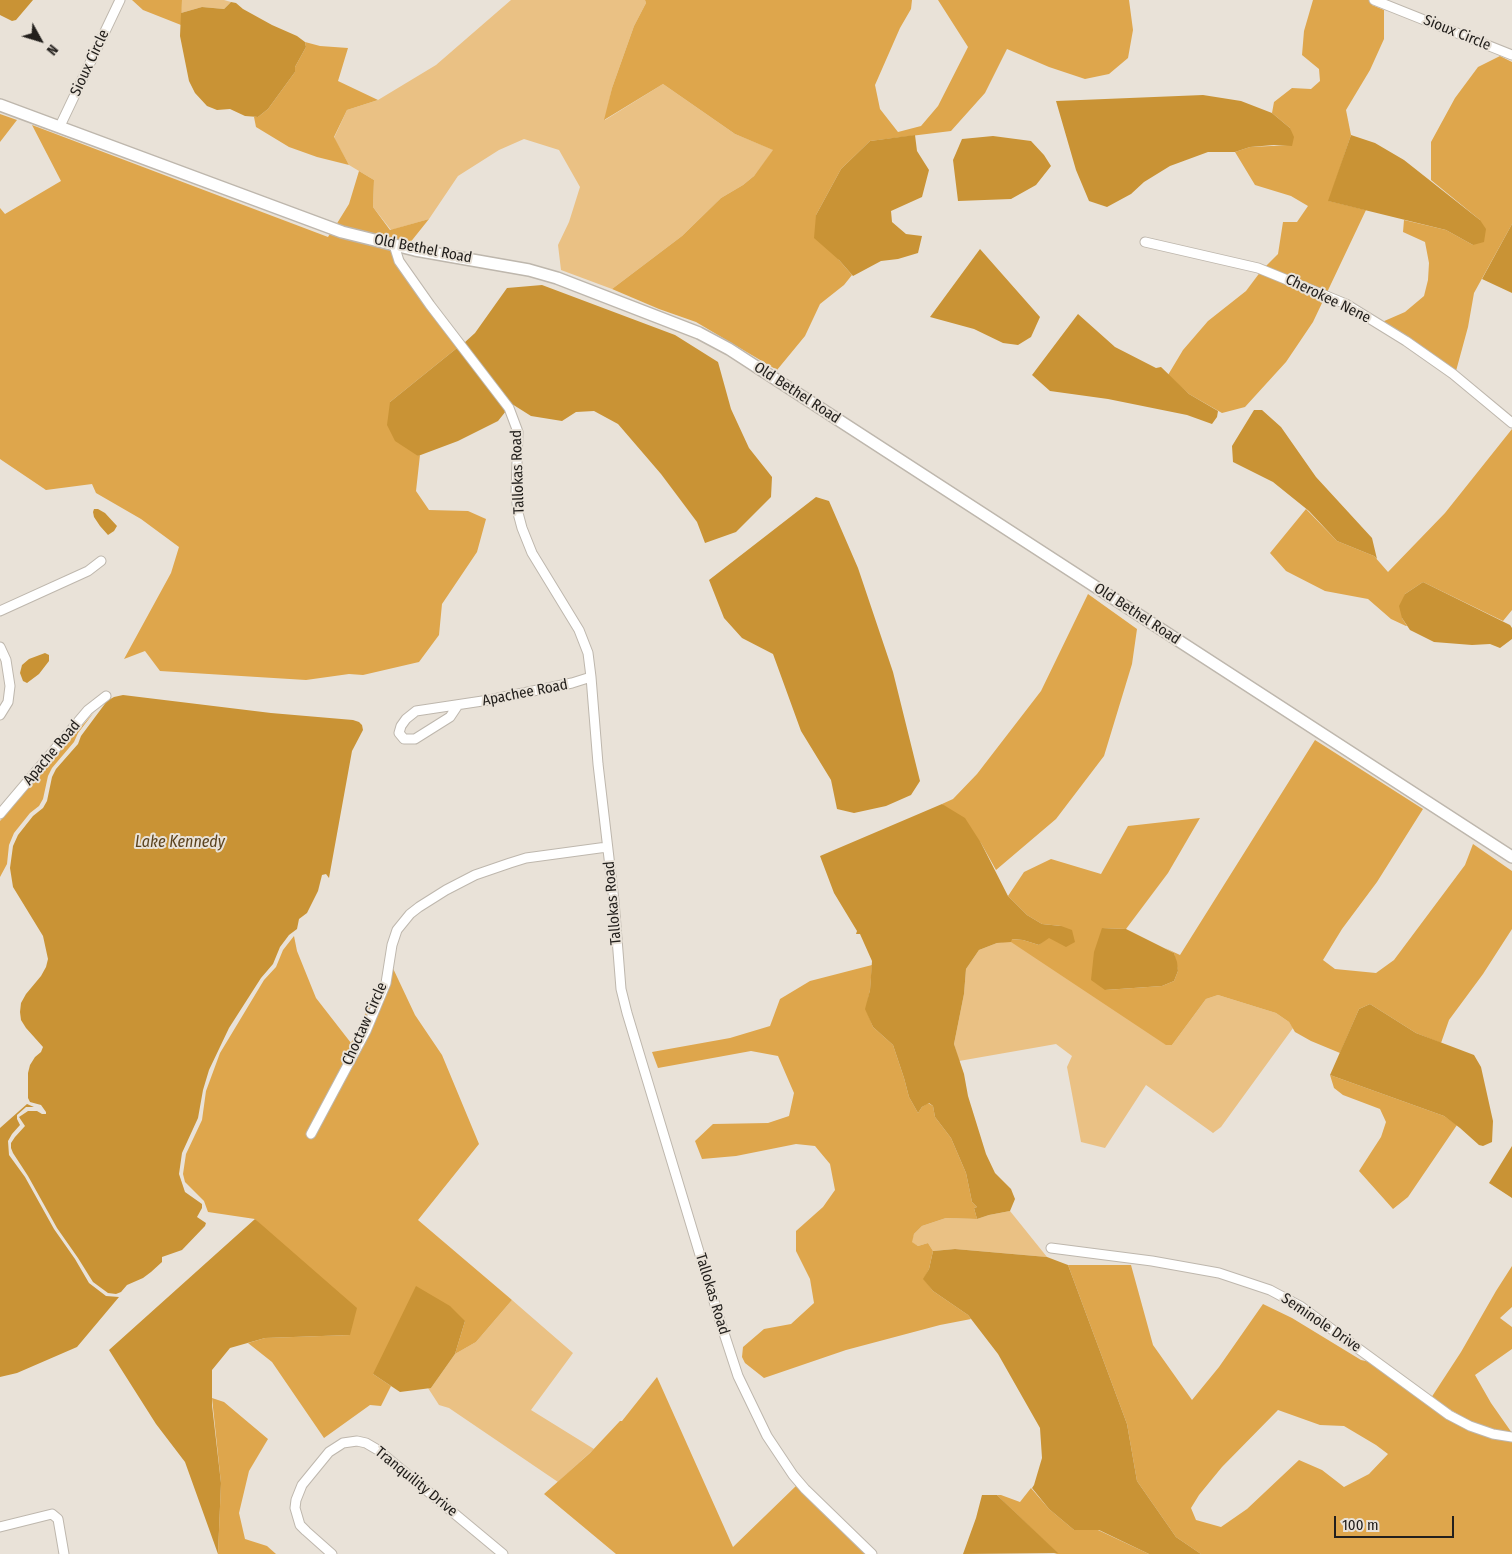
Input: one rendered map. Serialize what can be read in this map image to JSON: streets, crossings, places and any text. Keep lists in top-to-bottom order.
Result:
{
  "streets": {
    "street": [
      "Sioux Circle",
      "Old Bethel Road",
      "Cherokee Nene",
      "Tallokas Road",
      "Apachee Road",
      "Apache Road",
      "Choctaw Circle",
      "Seminole Drive",
      "Tranquility Drive"
    ]
  },
  "crossings": [
    ["Sioux Circle", "Old Bethel Road"],
    ["Old Bethel Road", "Tallokas Road"],
    ["Tallokas Road", "Apachee Road"],
    ["Tallokas Road", "Choctaw Circle"]
  ],
  "water": ["Lake Kennedy"],
  "scale_bar": "100 m",
  "north": "bottom right"
}
